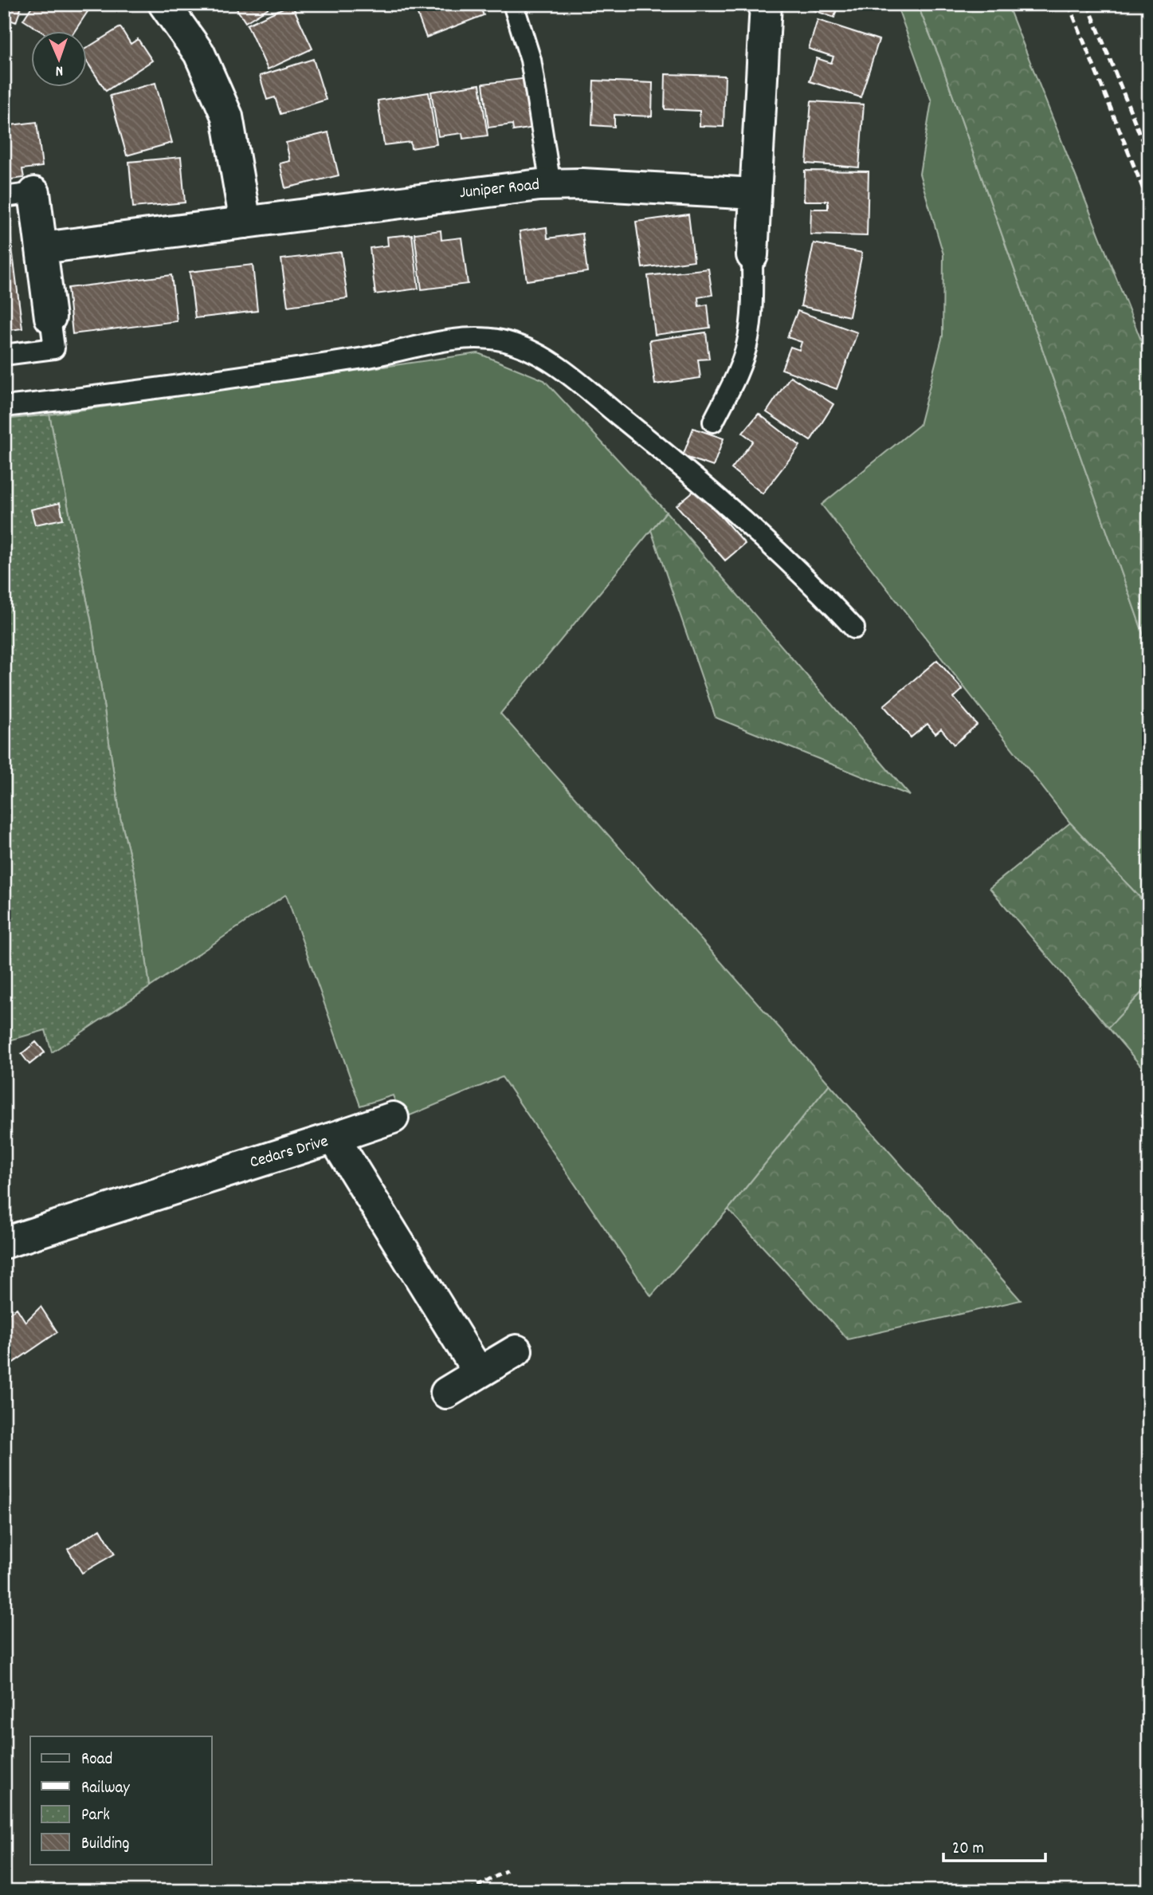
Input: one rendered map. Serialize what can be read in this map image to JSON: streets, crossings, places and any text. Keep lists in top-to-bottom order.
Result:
{
  "streets": {
    "street": ["Juniper Road", "Cedars Drive"]
  },
  "legend": [
    "Road",
    "Railway",
    "Park",
    "Building"
  ],
  "scale_bar": "20 m",
  "north": "bottom"
}
